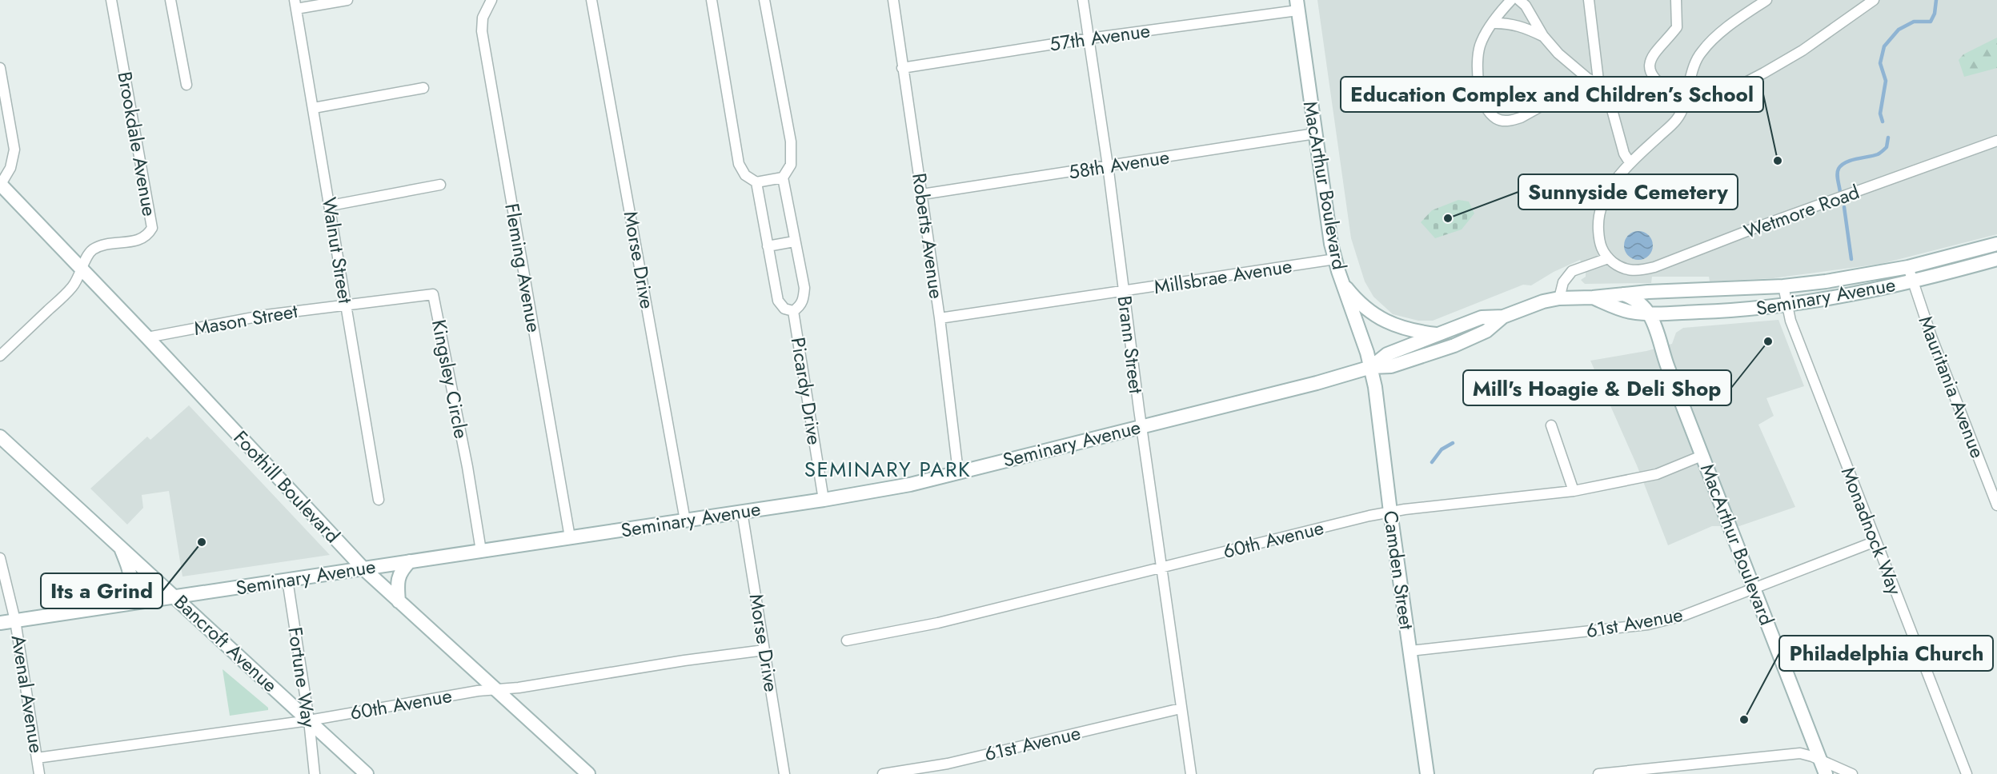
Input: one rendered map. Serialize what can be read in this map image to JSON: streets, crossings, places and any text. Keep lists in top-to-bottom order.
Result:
{
  "streets": {
    "street": [
      "57th Avenue",
      "Brookdale Avenue",
      "58th Avenue",
      "MacArthur Boulevard",
      "Wetmore Road",
      "Roberts Avenue",
      "Walnut Street",
      "Morse Drive",
      "Fleming Avenue",
      "Millsbrae Avenue",
      "Seminary Avenue",
      "Mason Street",
      "Brann Street",
      "Kingsley Circle",
      "Mauritania Avenue",
      "Picardy Drive",
      "Foothill Boulevard",
      "Monadnock Way",
      "60th Avenue",
      "Camden Street",
      "61st Avenue",
      "Bancroft Avenue",
      "Fortune Way",
      "Avenal Avenue"
    ]
  },
  "crossings": [
    ["57th Avenue", "MacArthur Boulevard"],
    ["57th Avenue", "Roberts Avenue"],
    ["57th Avenue", "Brann Street"],
    ["Brookdale Avenue", "Foothill Boulevard"],
    ["58th Avenue", "MacArthur Boulevard"],
    ["58th Avenue", "Roberts Avenue"],
    ["58th Avenue", "Brann Street"],
    ["MacArthur Boulevard", "Millsbrae Avenue"],
    ["MacArthur Boulevard", "Seminary Avenue"],
    ["MacArthur Boulevard", "60th Avenue"],
    ["MacArthur Boulevard", "Camden Street"],
    ["MacArthur Boulevard", "61st Avenue"],
    ["Roberts Avenue", "Millsbrae Avenue"],
    ["Roberts Avenue", "Seminary Avenue"],
    ["Walnut Street", "Mason Street"],
    ["Walnut Street", "Kingsley Circle"],
    ["Morse Drive", "Seminary Avenue"],
    ["Morse Drive", "60th Avenue"],
    ["Fleming Avenue", "Seminary Avenue"],
    ["Millsbrae Avenue", "Brann Street"],
    ["Seminary Avenue", "Brann Street"],
    ["Seminary Avenue", "Kingsley Circle"],
    ["Seminary Avenue", "Mauritania Avenue"],
    ["Seminary Avenue", "Picardy Drive"],
    ["Seminary Avenue", "Foothill Boulevard"],
    ["Seminary Avenue", "Monadnock Way"],
    ["Seminary Avenue", "Camden Street"],
    ["Seminary Avenue", "Bancroft Avenue"],
    ["Seminary Avenue", "Fortune Way"],
    ["Seminary Avenue", "Avenal Avenue"],
    ["Mason Street", "Kingsley Circle"],
    ["Mason Street", "Foothill Boulevard"],
    ["Brann Street", "60th Avenue"],
    ["Brann Street", "61st Avenue"],
    ["Foothill Boulevard", "60th Avenue"],
    ["Monadnock Way", "61st Avenue"],
    ["60th Avenue", "Camden Street"],
    ["60th Avenue", "Bancroft Avenue"],
    ["60th Avenue", "Fortune Way"],
    ["60th Avenue", "Avenal Avenue"],
    ["Camden Street", "61st Avenue"],
    ["Bancroft Avenue", "Fortune Way"]
  ],
  "districts": ["SEMINARY PARK"],
  "places": [
    "Education Complex and Children’s School",
    "Sunnyside Cemetery",
    "Mill's Hoagie & Deli Shop",
    "Its a Grind",
    "Philadelphia Church"
  ]
}
